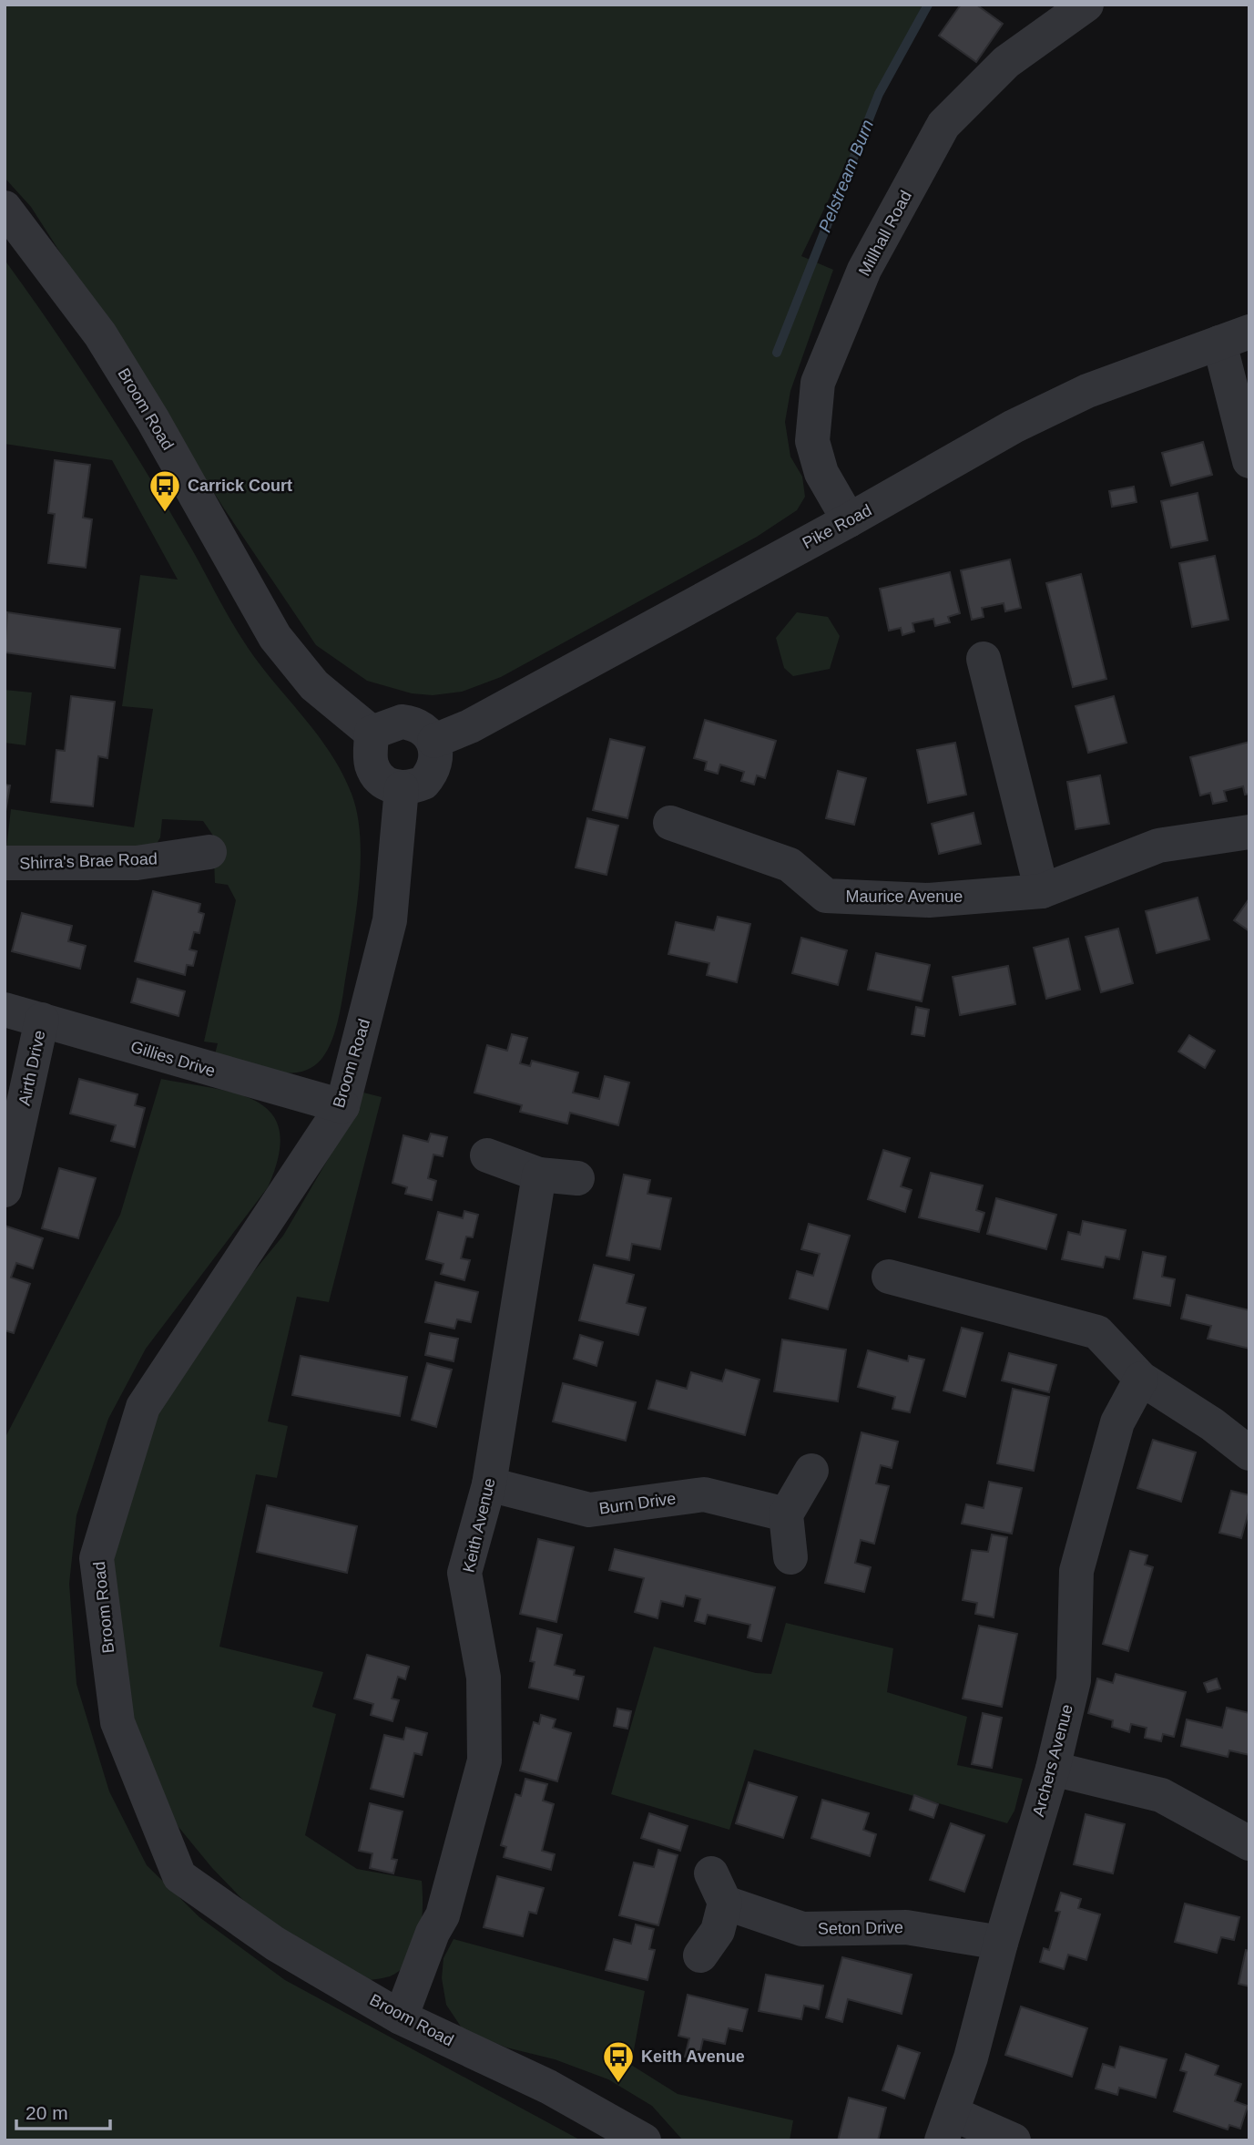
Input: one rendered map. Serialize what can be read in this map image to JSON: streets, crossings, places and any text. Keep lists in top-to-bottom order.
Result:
{
  "streets": {
    "street": [
      "Millhall Road",
      "Broom Road",
      "Pike Road",
      "Shirra's Brae Road",
      "Maurice Avenue",
      "Gillies Drive",
      "Airth Drive",
      "Burn Drive",
      "Keith Avenue",
      "Archers Avenue",
      "Seton Drive"
    ]
  },
  "crossings": [
    ["Millhall Road", "Pike Road"],
    ["Broom Road", "Pike Road"],
    ["Broom Road", "Gillies Drive"],
    ["Broom Road", "Keith Avenue"],
    ["Gillies Drive", "Airth Drive"],
    ["Burn Drive", "Keith Avenue"],
    ["Archers Avenue", "Seton Drive"]
  ],
  "water": ["Pelstream Burn"],
  "places": {
    "bus stop": ["Carrick Court", "Keith Avenue"]
  },
  "scale_bar": "20 m"
}
